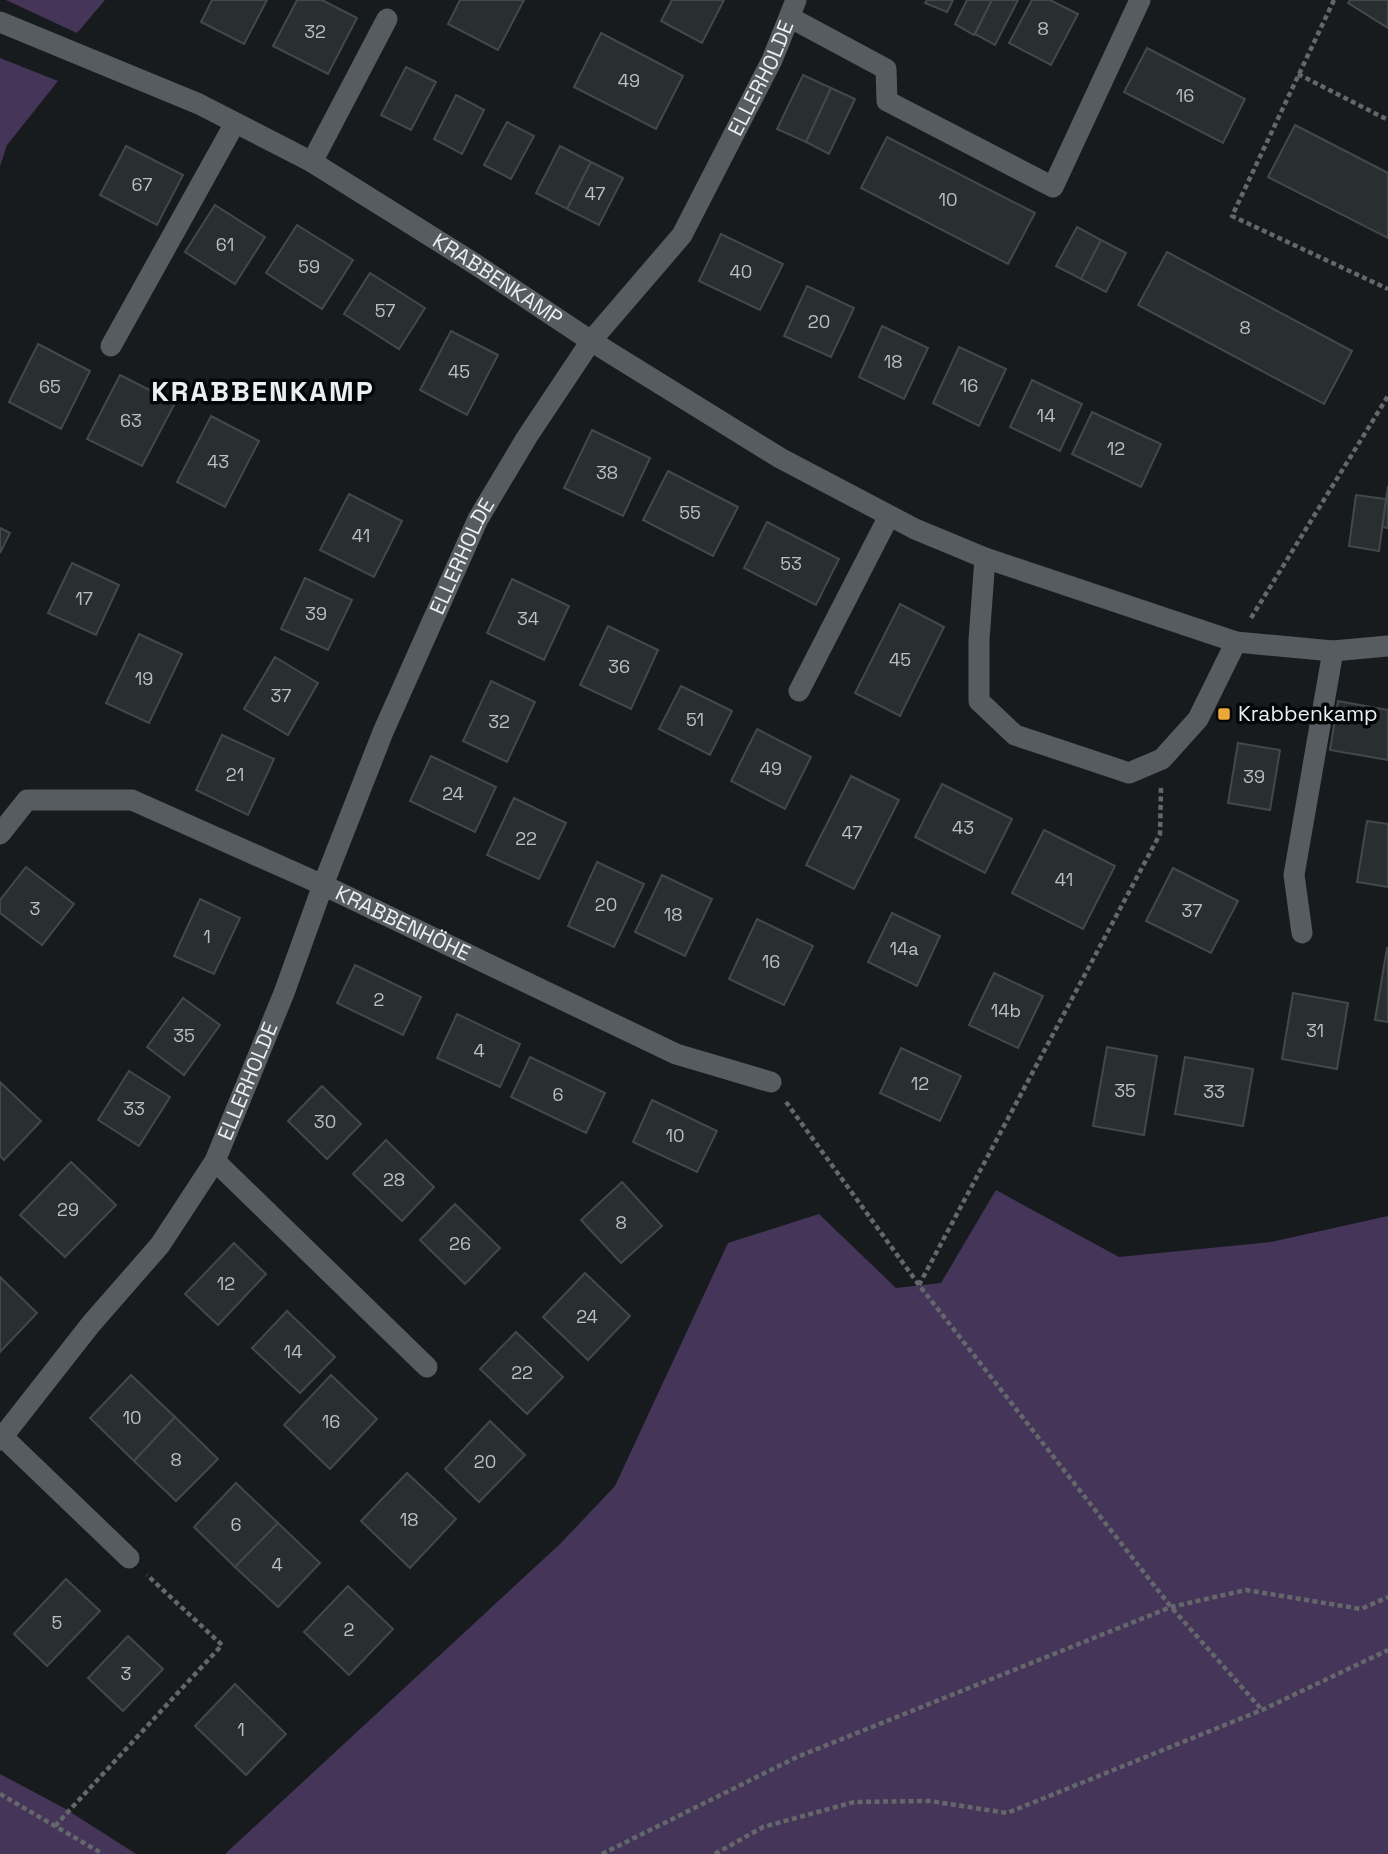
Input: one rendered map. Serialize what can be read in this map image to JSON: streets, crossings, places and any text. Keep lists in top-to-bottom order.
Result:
{
  "streets": {
    "street": ["ELLERHOLDE", "KRABBENKAMP", "KRABBENHÖHE"]
  },
  "crossings": [
    ["ELLERHOLDE", "KRABBENKAMP"],
    ["ELLERHOLDE", "KRABBENHÖHE"]
  ],
  "districts": ["KRABBENKAMP"],
  "places": {
    "transit": ["Krabbenkamp"]
  },
  "house_numbers": [
    "8",
    "32",
    "49",
    "16",
    "67",
    "47",
    "10",
    "61",
    "59",
    "40",
    "57",
    "20",
    "8",
    "18",
    "45",
    "16",
    "65",
    "14",
    "63",
    "12",
    "43",
    "38",
    "55",
    "41",
    "53",
    "17",
    "39",
    "34",
    "45",
    "36",
    "19",
    "37",
    "51",
    "32",
    "49",
    "21",
    "39",
    "24",
    "43",
    "47",
    "22",
    "41",
    "20",
    "3",
    "37",
    "18",
    "1",
    "14a",
    "16",
    "2",
    "14b",
    "31",
    "35",
    "4",
    "12",
    "35",
    "33",
    "6",
    "33",
    "30",
    "10",
    "28",
    "29",
    "8",
    "26",
    "12",
    "24",
    "14",
    "22",
    "10",
    "16",
    "8",
    "20",
    "18",
    "6",
    "4",
    "5",
    "2",
    "3",
    "1"
  ]
}
